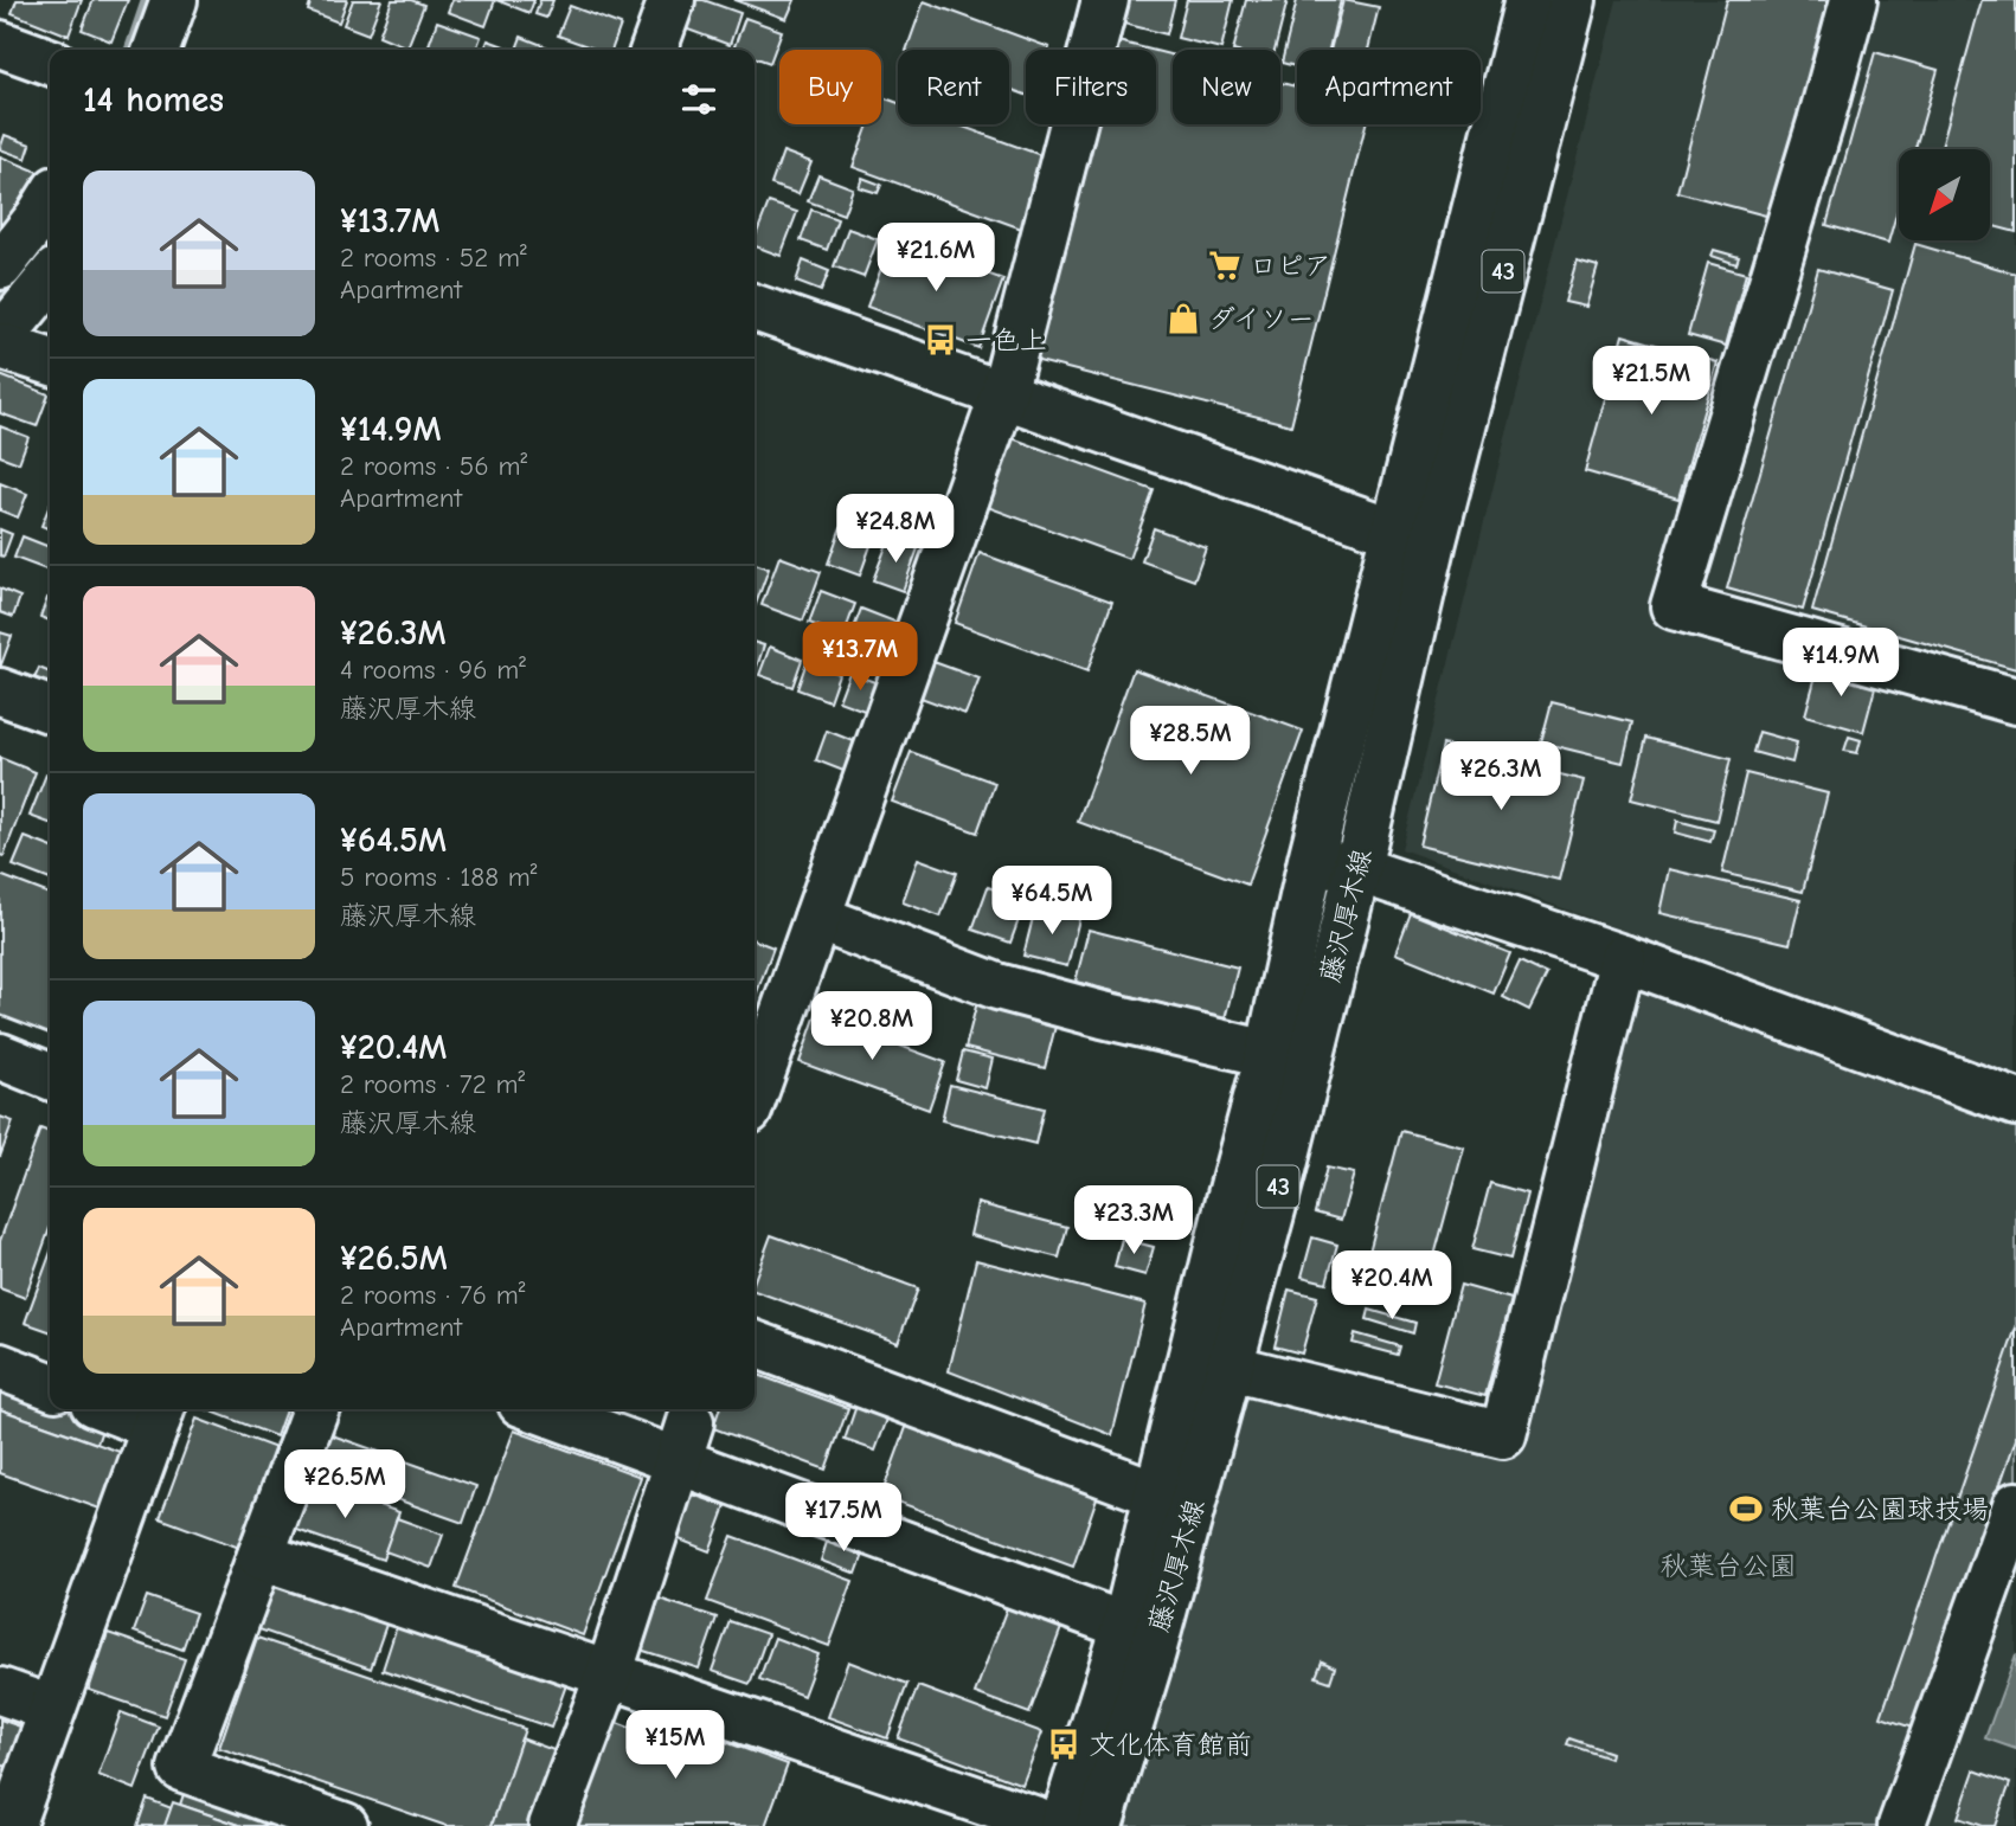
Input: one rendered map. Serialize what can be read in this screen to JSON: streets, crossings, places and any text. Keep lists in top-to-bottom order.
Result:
{
  "streets": {
    "street": ["43", "藤沢厚木線"]
  },
  "parks": ["秋葉台公園"],
  "places": {
    "supermarket": ["ロピア"],
    "shop": ["ダイソー"],
    "bus stop": ["一色上", "文化体育館前"],
    "sports": ["秋葉台公園球技場"]
  },
  "north": "bottom left",
  "page": {
    "chip": [
      "Buy",
      "Rent",
      "Filters",
      "New",
      "Apartment"
    ],
    "heading": "14 homes",
    "list": [
      {
        "name": "¥13.7M",
        "note": "2 rooms · 52 m² · Apartment"
      },
      {
        "name": "¥14.9M",
        "note": "2 rooms · 56 m² · Apartment"
      },
      {
        "name": "¥26.3M",
        "note": "4 rooms · 96 m² · 藤沢厚木線"
      },
      {
        "name": "¥64.5M",
        "note": "5 rooms · 188 m² · 藤沢厚木線"
      },
      {
        "name": "¥20.4M",
        "note": "2 rooms · 72 m² · 藤沢厚木線"
      },
      {
        "name": "¥26.5M",
        "note": "2 rooms · 76 m² · Apartment"
      }
    ],
    "price": [
      "¥21.6M",
      "¥21.5M",
      "¥24.8M",
      "¥13.7M",
      "¥14.9M",
      "¥28.5M",
      "¥26.3M",
      "¥64.5M",
      "¥20.8M",
      "¥23.3M",
      "¥20.4M",
      "¥26.5M",
      "¥17.5M",
      "¥15M"
    ]
  }
}
